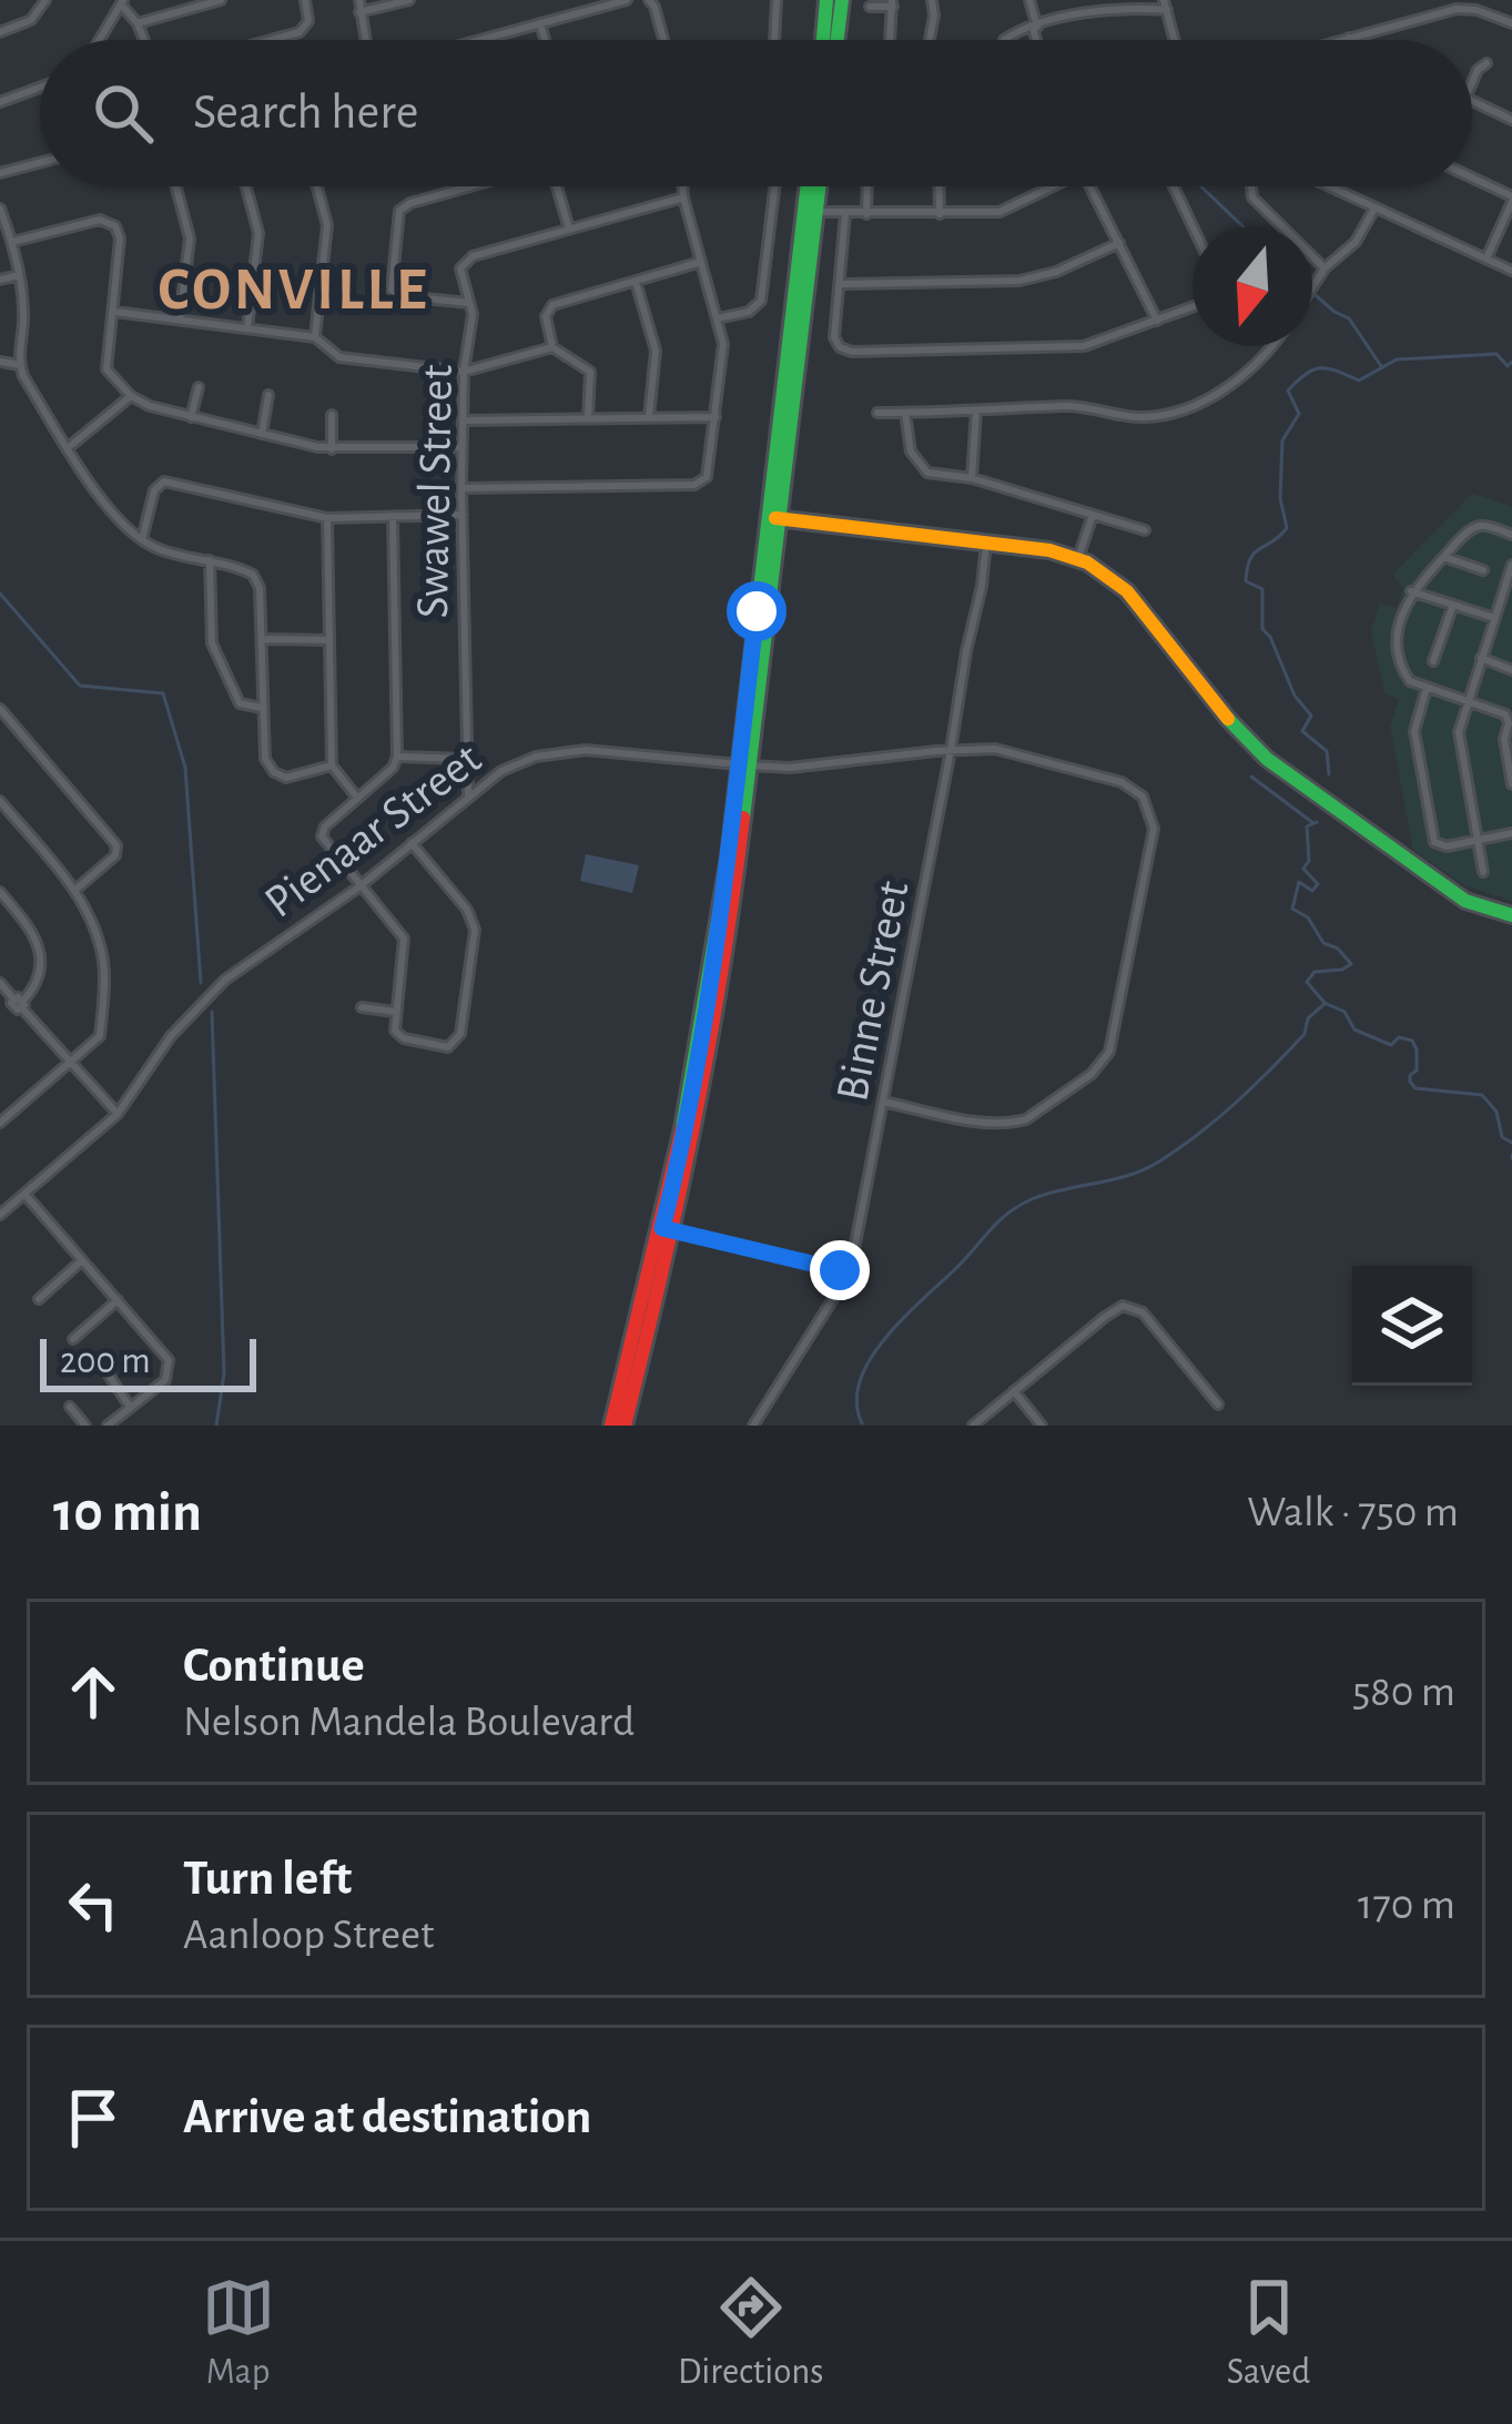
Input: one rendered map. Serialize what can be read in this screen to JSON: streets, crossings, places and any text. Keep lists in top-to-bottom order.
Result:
{
  "streets": {
    "street": ["Swawel Street", "Pienaar Street", "Binne Street"]
  },
  "crossings": [
    ["Swawel Street", "Pienaar Street"],
    ["Pienaar Street", "Binne Street"]
  ],
  "districts": ["CONVILLE"],
  "scale_bar": "200 m",
  "north": "bottom",
  "page": {
    "search": "Search here",
    "scale": "200 m",
    "heading": ["10 min", "Walk · 750 m"],
    "list": [
      ["Continue", "Nelson Mandela Boulevard", "580 m"],
      ["Turn left", "Aanloop Street", "170 m"],
      "Arrive at destination"
    ],
    "nav": ["Map", "Directions", "Saved"]
  }
}
